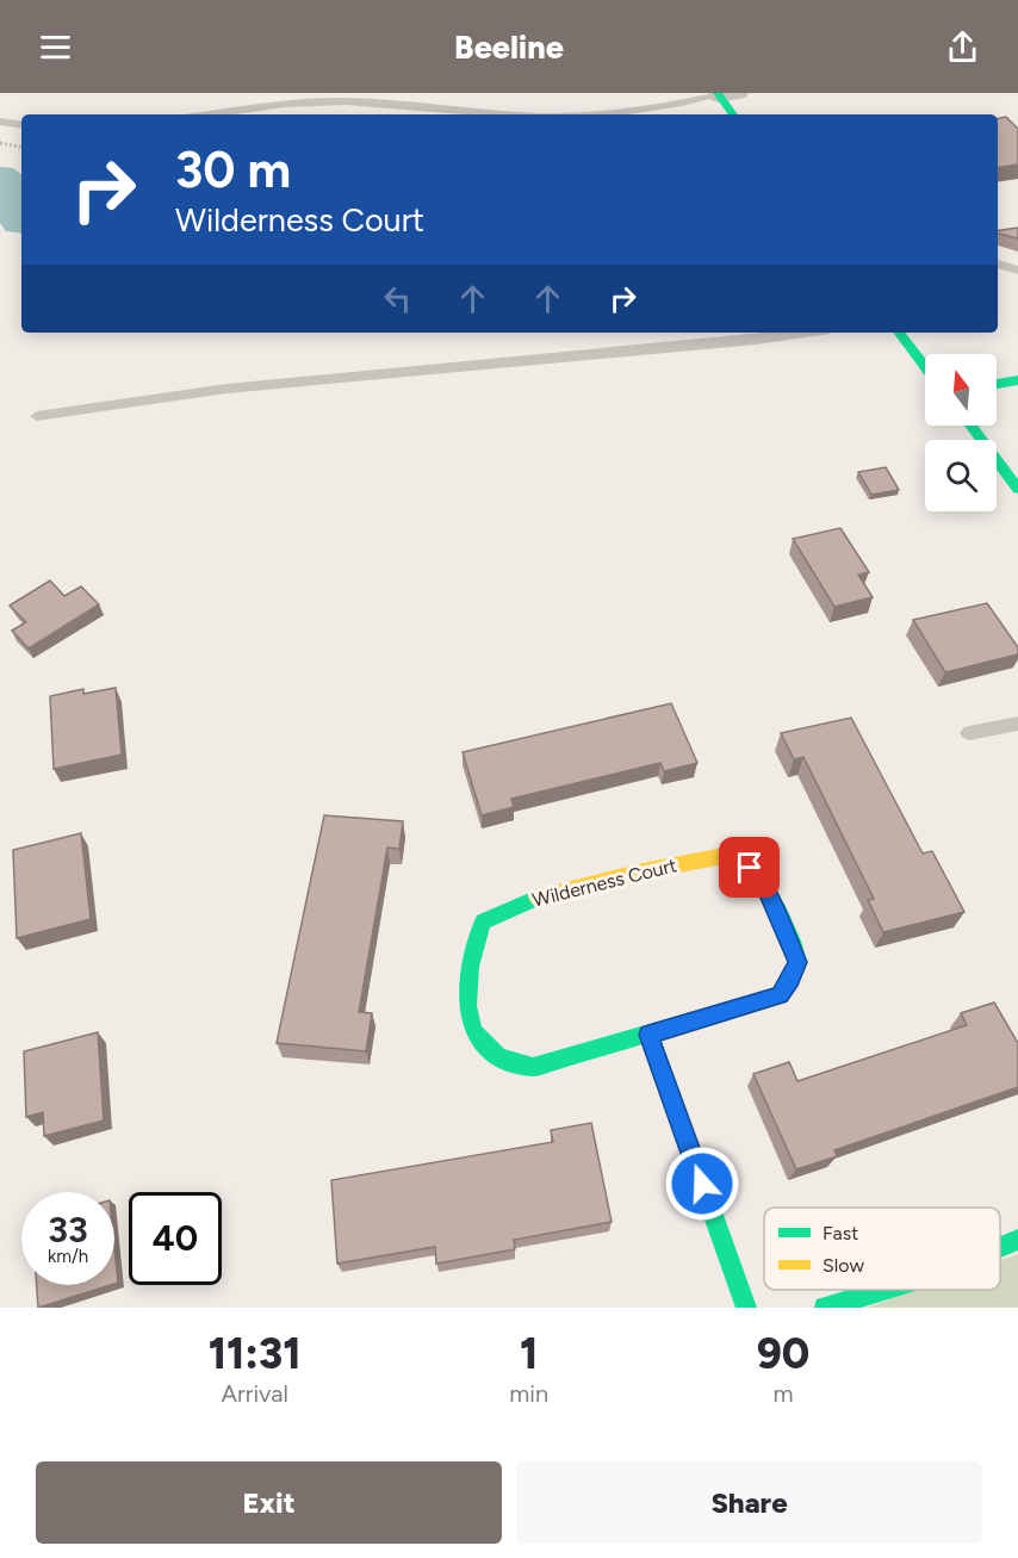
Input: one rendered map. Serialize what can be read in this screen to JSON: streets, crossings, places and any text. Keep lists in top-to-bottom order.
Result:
{
  "streets": {
    "street": ["Wilderness Court"]
  },
  "legend": ["Fast", "Slow"],
  "north": "top",
  "page": {
    "header": "Beeline",
    "turn": ["30 m", "Wilderness Court"],
    "speed": "33 km/h",
    "limit": "40",
    "eta": [
      "11:31",
      "Arrival",
      "1",
      "min",
      "90",
      "m"
    ],
    "buttons": ["Exit", "Share"]
  }
}
